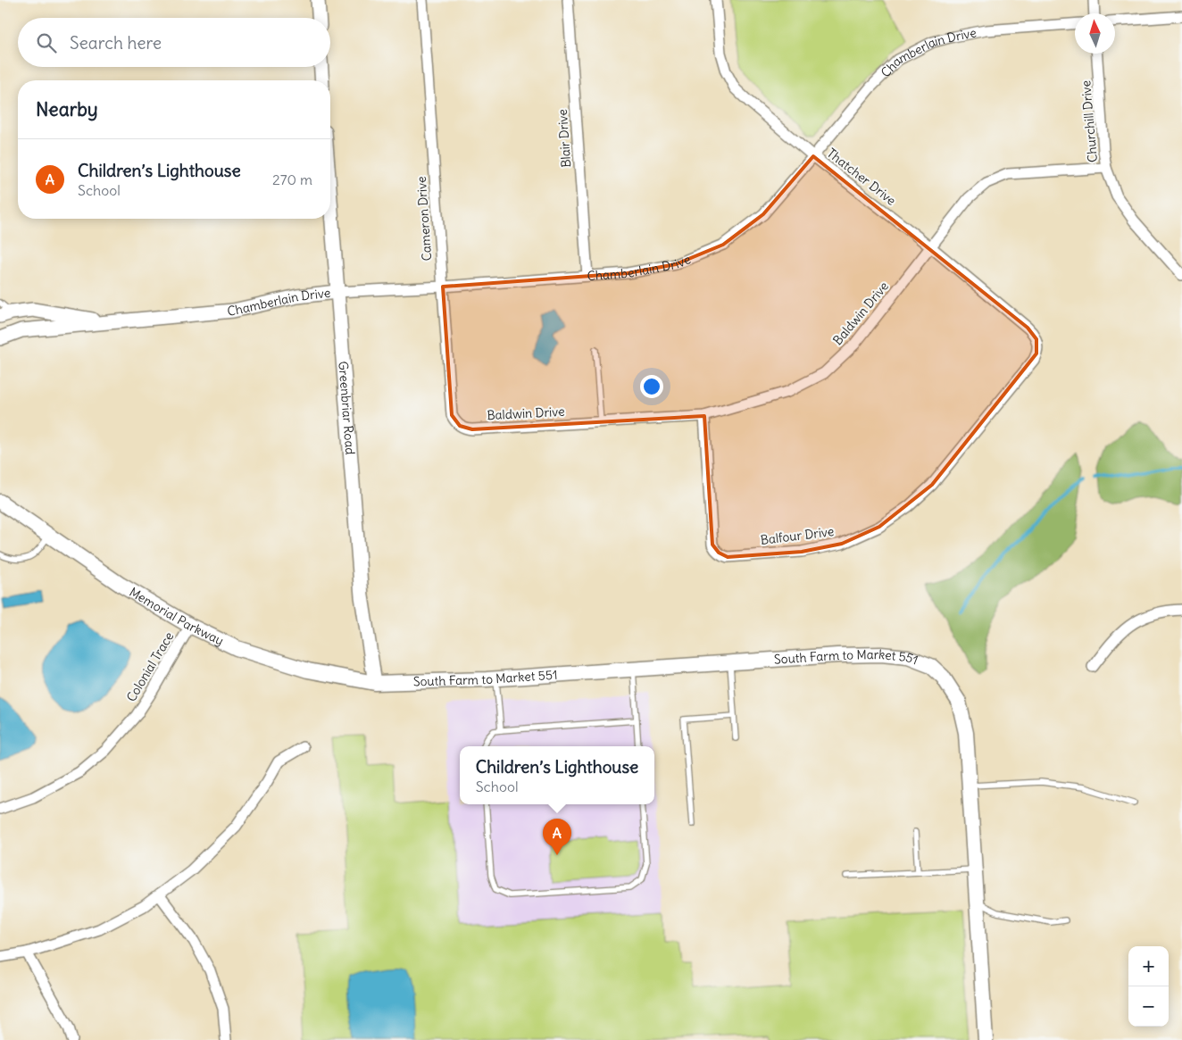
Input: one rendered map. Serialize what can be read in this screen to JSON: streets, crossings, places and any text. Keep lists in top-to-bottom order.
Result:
{
  "streets": {
    "main road": ["Memorial Parkway", "South Farm to Market 551"],
    "street": [
      "Chamberlain Drive",
      "Churchill Drive",
      "Blair Drive",
      "Thatcher Drive",
      "Cameron Drive",
      "Baldwin Drive",
      "Greenbriar Road",
      "Balfour Drive",
      "Colonial Trace"
    ]
  },
  "crossings": [
    ["Chamberlain Drive", "Blair Drive"],
    ["Chamberlain Drive", "Thatcher Drive"],
    ["Chamberlain Drive", "Cameron Drive"],
    ["Chamberlain Drive", "Greenbriar Road"],
    ["Churchill Drive", "Baldwin Drive"],
    ["Thatcher Drive", "Baldwin Drive"],
    ["Thatcher Drive", "Balfour Drive"],
    ["Cameron Drive", "Baldwin Drive"],
    ["Baldwin Drive", "Balfour Drive"],
    ["Greenbriar Road", "Memorial Parkway"],
    ["Greenbriar Road", "South Farm to Market 551"],
    ["Memorial Parkway", "South Farm to Market 551"],
    ["Memorial Parkway", "Colonial Trace"]
  ],
  "north": "top",
  "page": {
    "search": "Search here",
    "heading": "Nearby",
    "list": [
      {
        "mark": "A",
        "name": "Children’s Lighthouse",
        "note": "School",
        "value": "270 m"
      }
    ],
    "popup": ["Children’s Lighthouse", "School"],
    "pins": "A",
    "map_buttons": ["+", "−"]
  }
}
